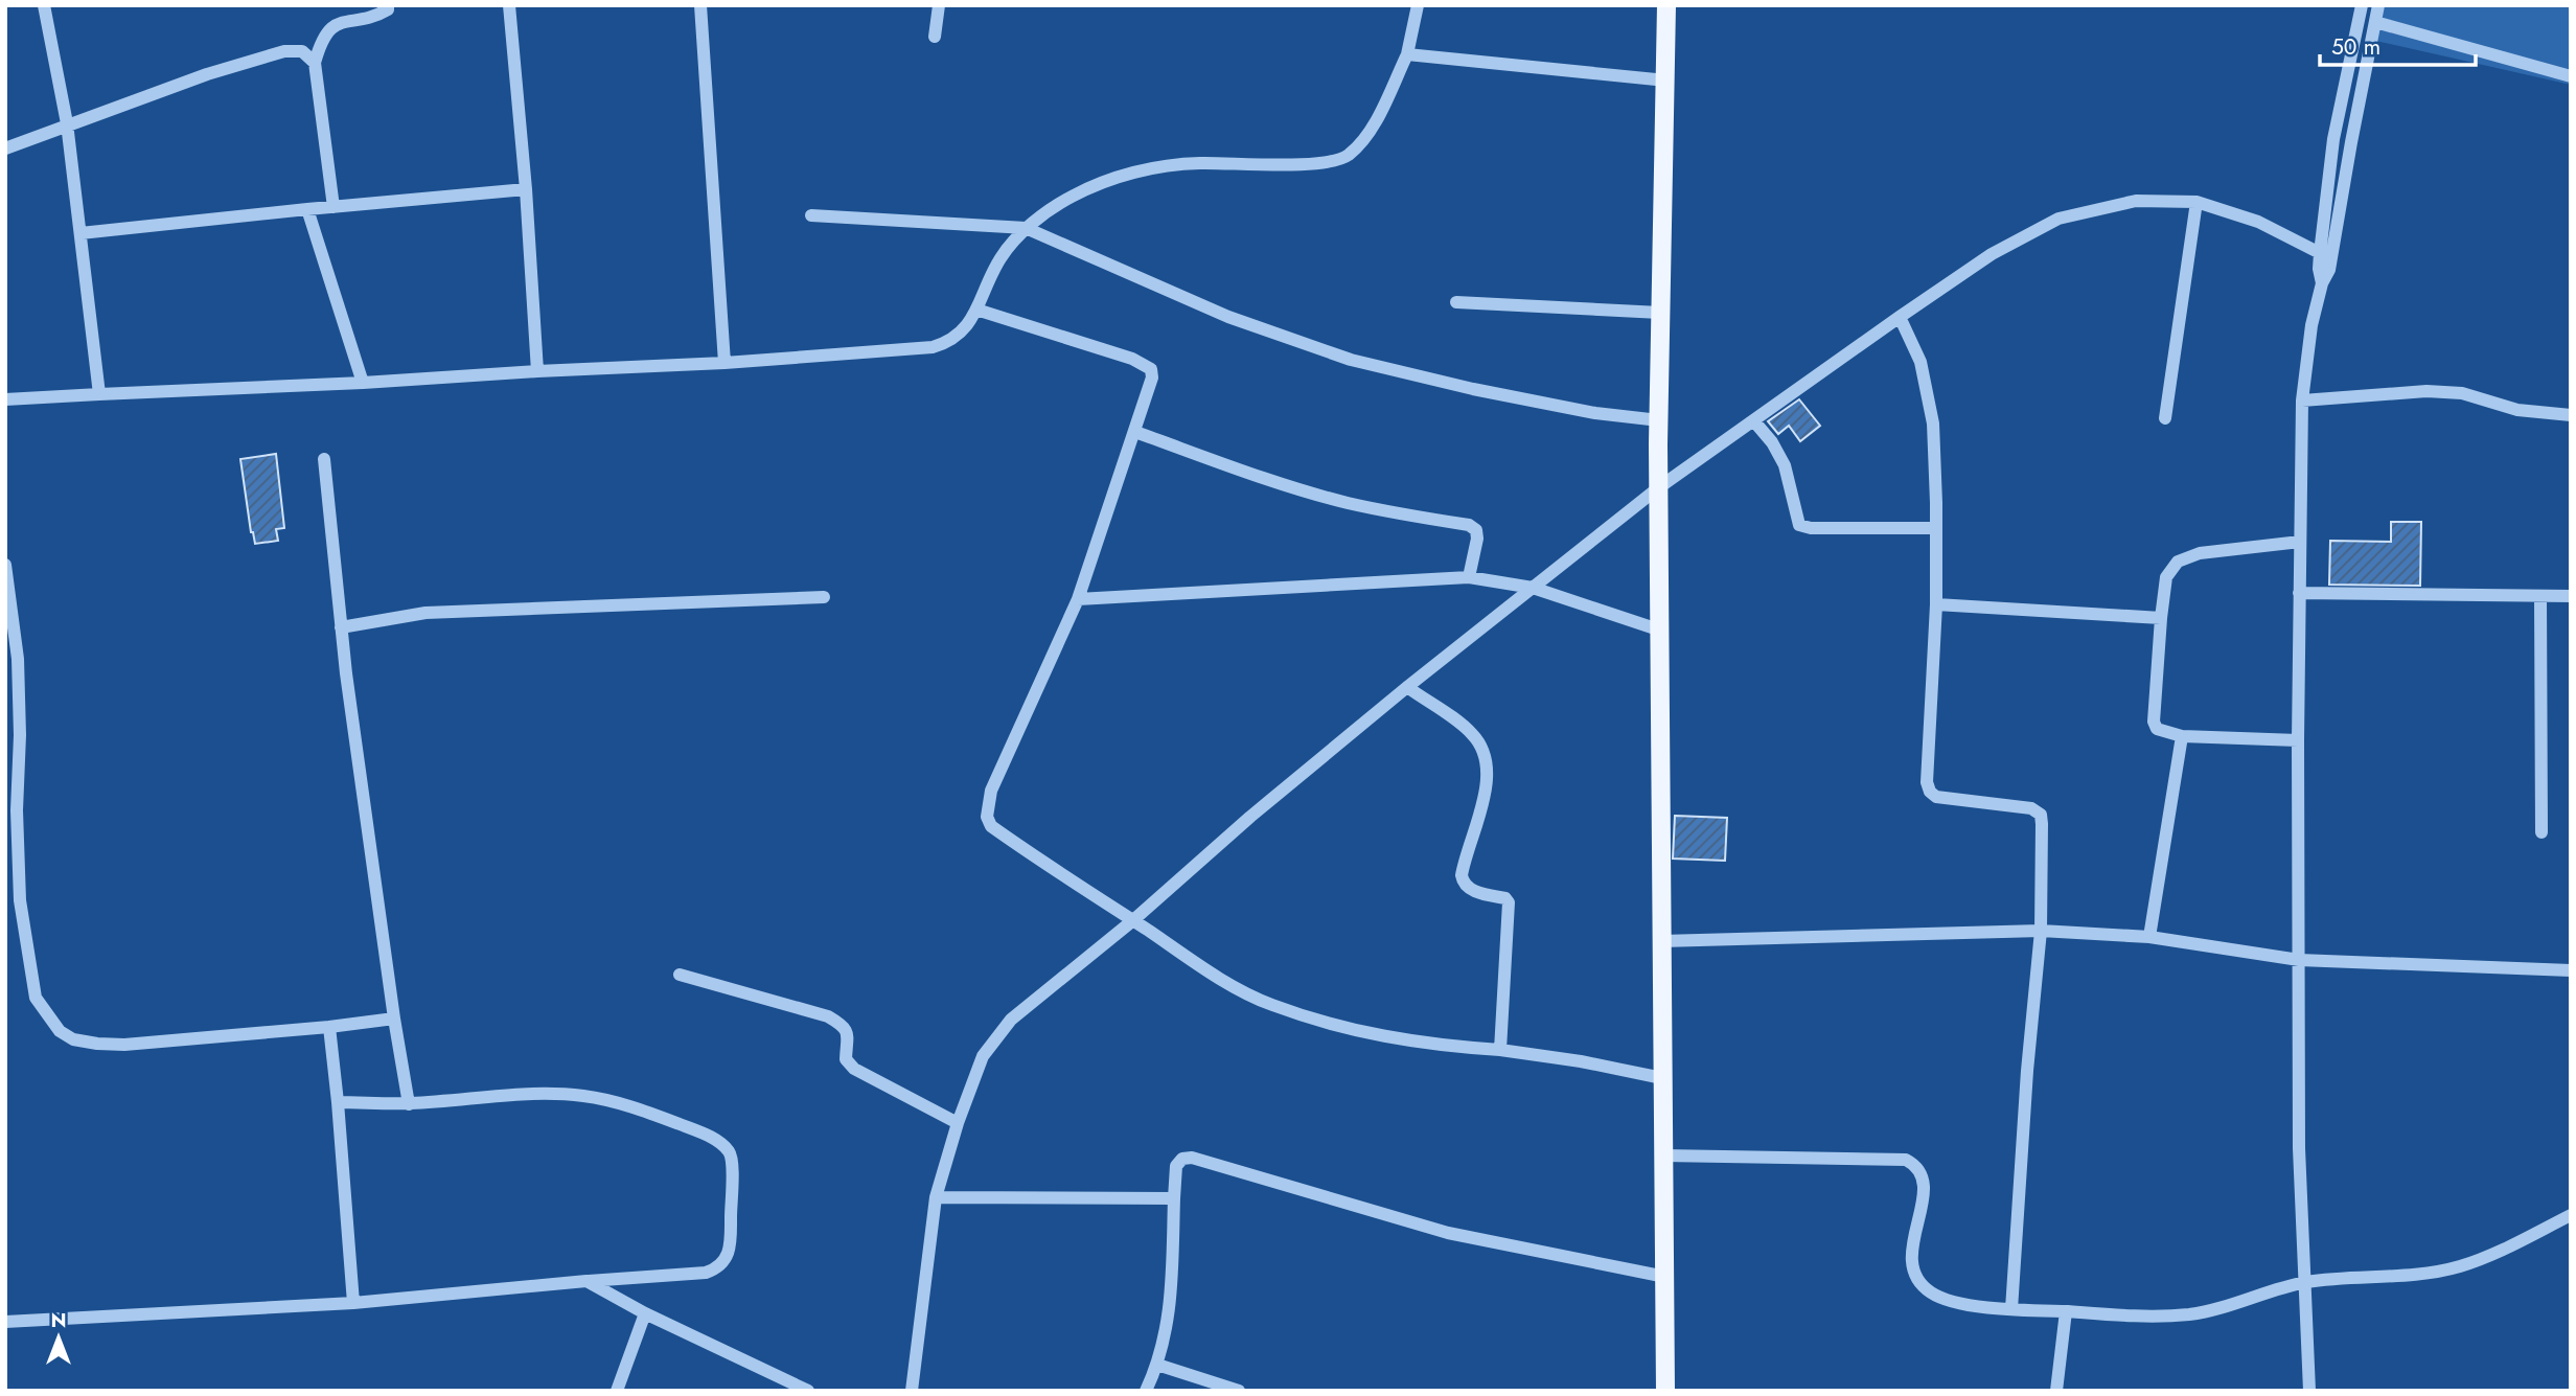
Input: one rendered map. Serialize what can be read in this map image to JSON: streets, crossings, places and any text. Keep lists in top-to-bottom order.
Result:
{
  "scale_bar": "50 m",
  "north": "top"
}
